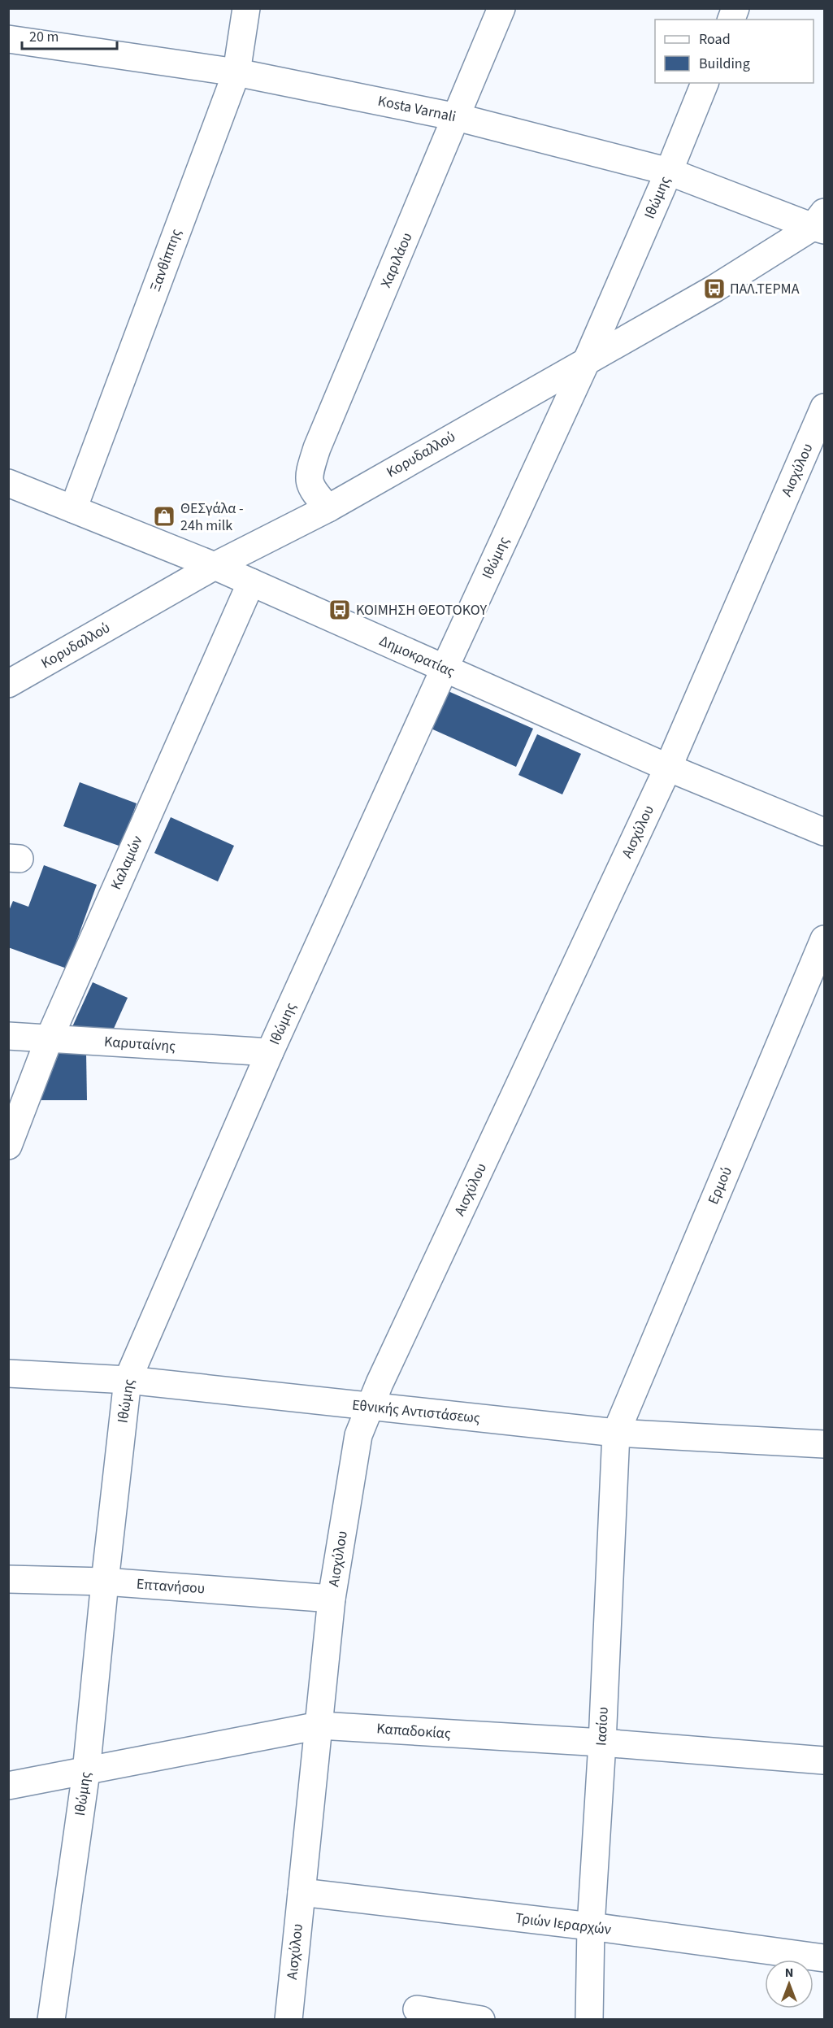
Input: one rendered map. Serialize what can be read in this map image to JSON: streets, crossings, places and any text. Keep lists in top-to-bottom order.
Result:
{
  "streets": {
    "street": [
      "Kosta Varnali",
      "Ιθώμης",
      "Ξανθίππης",
      "Χαριλάου",
      "Κορυδαλλού",
      "Αισχύλου",
      "Δημοκρατίας",
      "Καλαμών",
      "Καρυταίνης",
      "Ερμού",
      "Εθνικής Αντιστάσεως",
      "Επτανήσου",
      "Ιασίου",
      "Καπαδοκίας",
      "Τριών Ιεραρχών"
    ]
  },
  "crossings": [
    ["Kosta Varnali", "Ιθώμης"],
    ["Kosta Varnali", "Ξανθίππης"],
    ["Kosta Varnali", "Χαριλάου"],
    ["Kosta Varnali", "Κορυδαλλού"],
    ["Ιθώμης", "Κορυδαλλού"],
    ["Ιθώμης", "Δημοκρατίας"],
    ["Ιθώμης", "Καρυταίνης"],
    ["Ιθώμης", "Εθνικής Αντιστάσεως"],
    ["Ιθώμης", "Επτανήσου"],
    ["Ιθώμης", "Καπαδοκίας"],
    ["Ξανθίππης", "Δημοκρατίας"],
    ["Χαριλάου", "Κορυδαλλού"],
    ["Κορυδαλλού", "Δημοκρατίας"],
    ["Αισχύλου", "Δημοκρατίας"],
    ["Αισχύλου", "Εθνικής Αντιστάσεως"],
    ["Αισχύλου", "Επτανήσου"],
    ["Αισχύλου", "Καπαδοκίας"],
    ["Αισχύλου", "Τριών Ιεραρχών"],
    ["Δημοκρατίας", "Καλαμών"],
    ["Καλαμών", "Καρυταίνης"],
    ["Ερμού", "Εθνικής Αντιστάσεως"],
    ["Ερμού", "Ιασίου"],
    ["Εθνικής Αντιστάσεως", "Ιασίου"],
    ["Ιασίου", "Καπαδοκίας"],
    ["Ιασίου", "Τριών Ιεραρχών"]
  ],
  "places": {
    "bus stop": ["ΠΑΛ.ΤΕΡΜΑ", "ΚΟΙΜΗΣΗ ΘΕΟΤΟΚΟΥ"],
    "shop": ["ΘΕΣγάλα - 24h milk"]
  },
  "legend": ["Road", "Building"],
  "scale_bar": "20 m",
  "north": "top"
}
